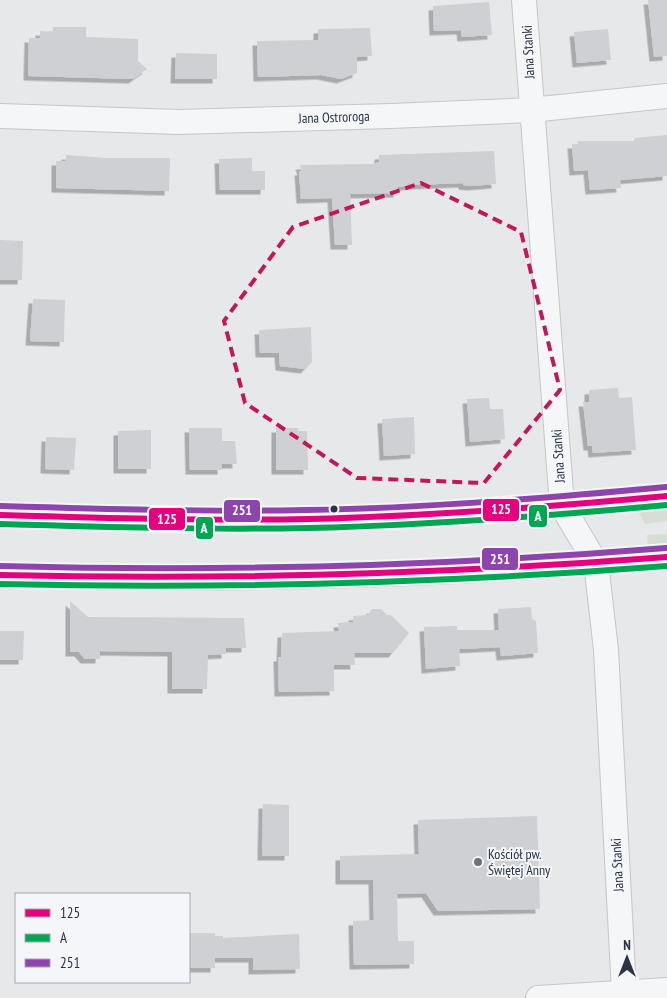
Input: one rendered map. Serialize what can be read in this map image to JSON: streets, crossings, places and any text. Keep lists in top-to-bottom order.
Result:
{
  "streets": {
    "street": ["Jana Stanki", "Jana Ostroroga"]
  },
  "crossings": [
    ["Jana Stanki", "Jana Ostroroga"]
  ],
  "places": ["Kościół pw. Świętej Anny"],
  "lines": ["transit line 251", "transit line 125", "transit line A"],
  "legend": ["125", "A", "251"],
  "north": "top"
}
